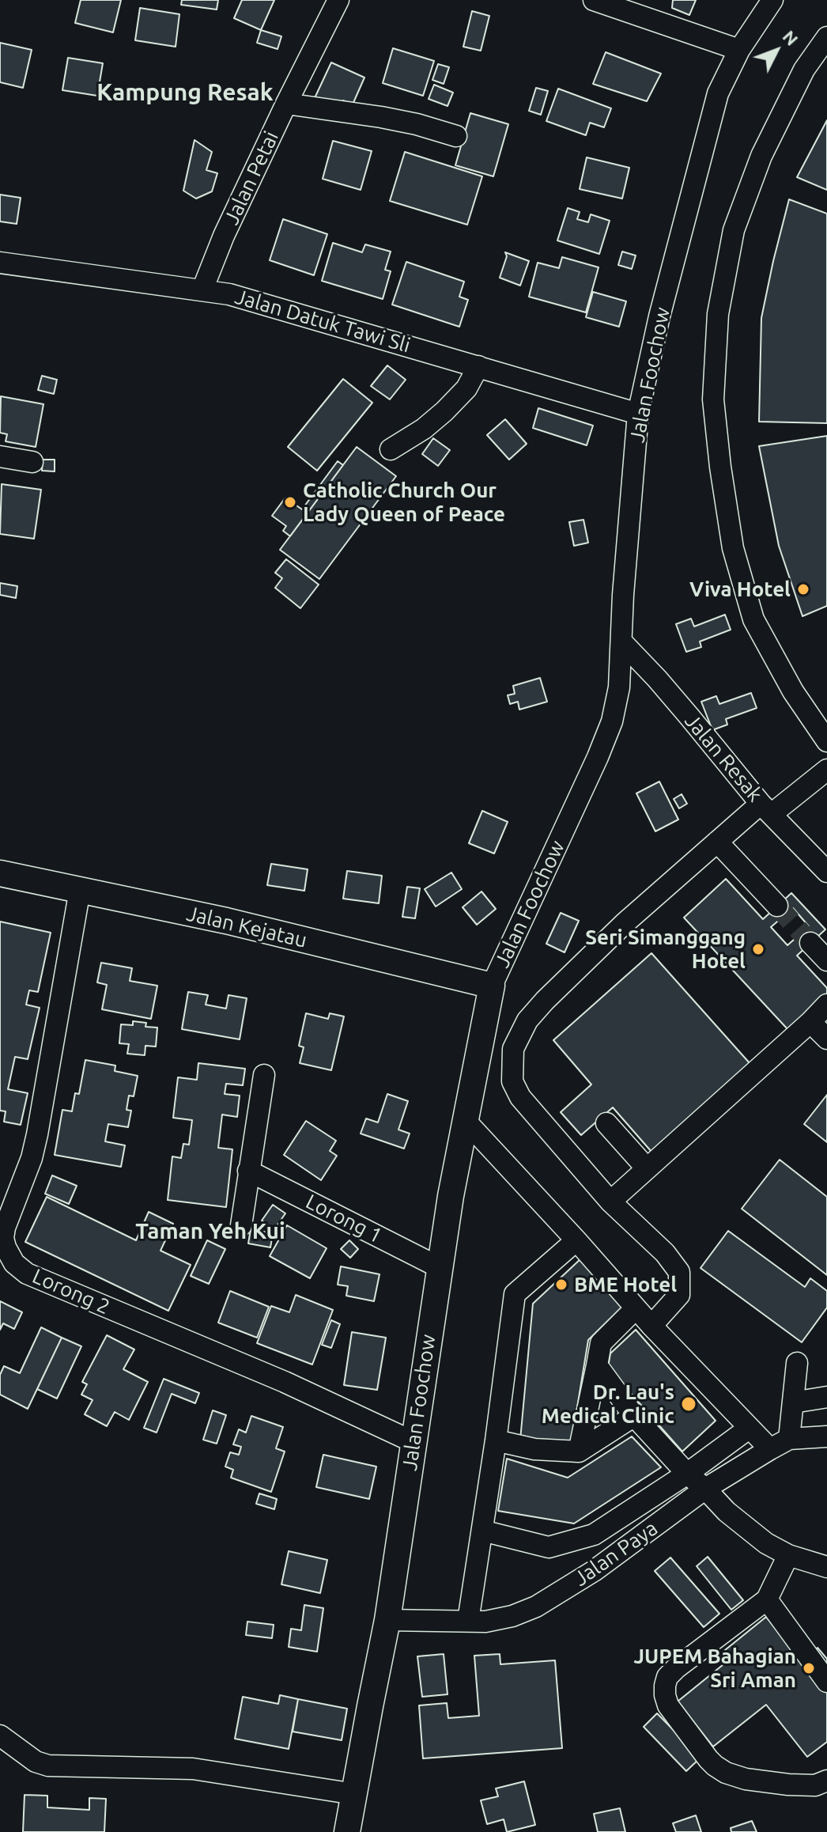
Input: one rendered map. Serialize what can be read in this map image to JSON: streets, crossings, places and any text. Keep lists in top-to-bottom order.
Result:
{
  "streets": {
    "main road": ["Jalan Foochow", "Jalan Kejatau"],
    "street": [
      "Jalan Petai",
      "Jalan Datuk Tawi Sli",
      "Jalan Resak",
      "Lorong 1",
      "Lorong 2",
      "Jalan Paya"
    ]
  },
  "crossings": [
    ["Jalan Petai", "Jalan Datuk Tawi Sli"],
    ["Jalan Datuk Tawi Sli", "Jalan Foochow"],
    ["Jalan Foochow", "Jalan Resak"],
    ["Jalan Foochow", "Jalan Kejatau"],
    ["Jalan Foochow", "Lorong 1"],
    ["Jalan Foochow", "Lorong 2"],
    ["Jalan Foochow", "Jalan Paya"],
    ["Jalan Kejatau", "Lorong 2"]
  ],
  "districts": ["Kampung Resak", "Taman Yeh Kui"],
  "places": [
    "Catholic Church Our Lady Queen of Peace",
    "Viva Hotel",
    "Seri Simanggang Hotel",
    "BME Hotel",
    "Dr. Lau's Medical Clinic",
    "JUPEM Bahagian Sri Aman"
  ],
  "north": "top right"
}
